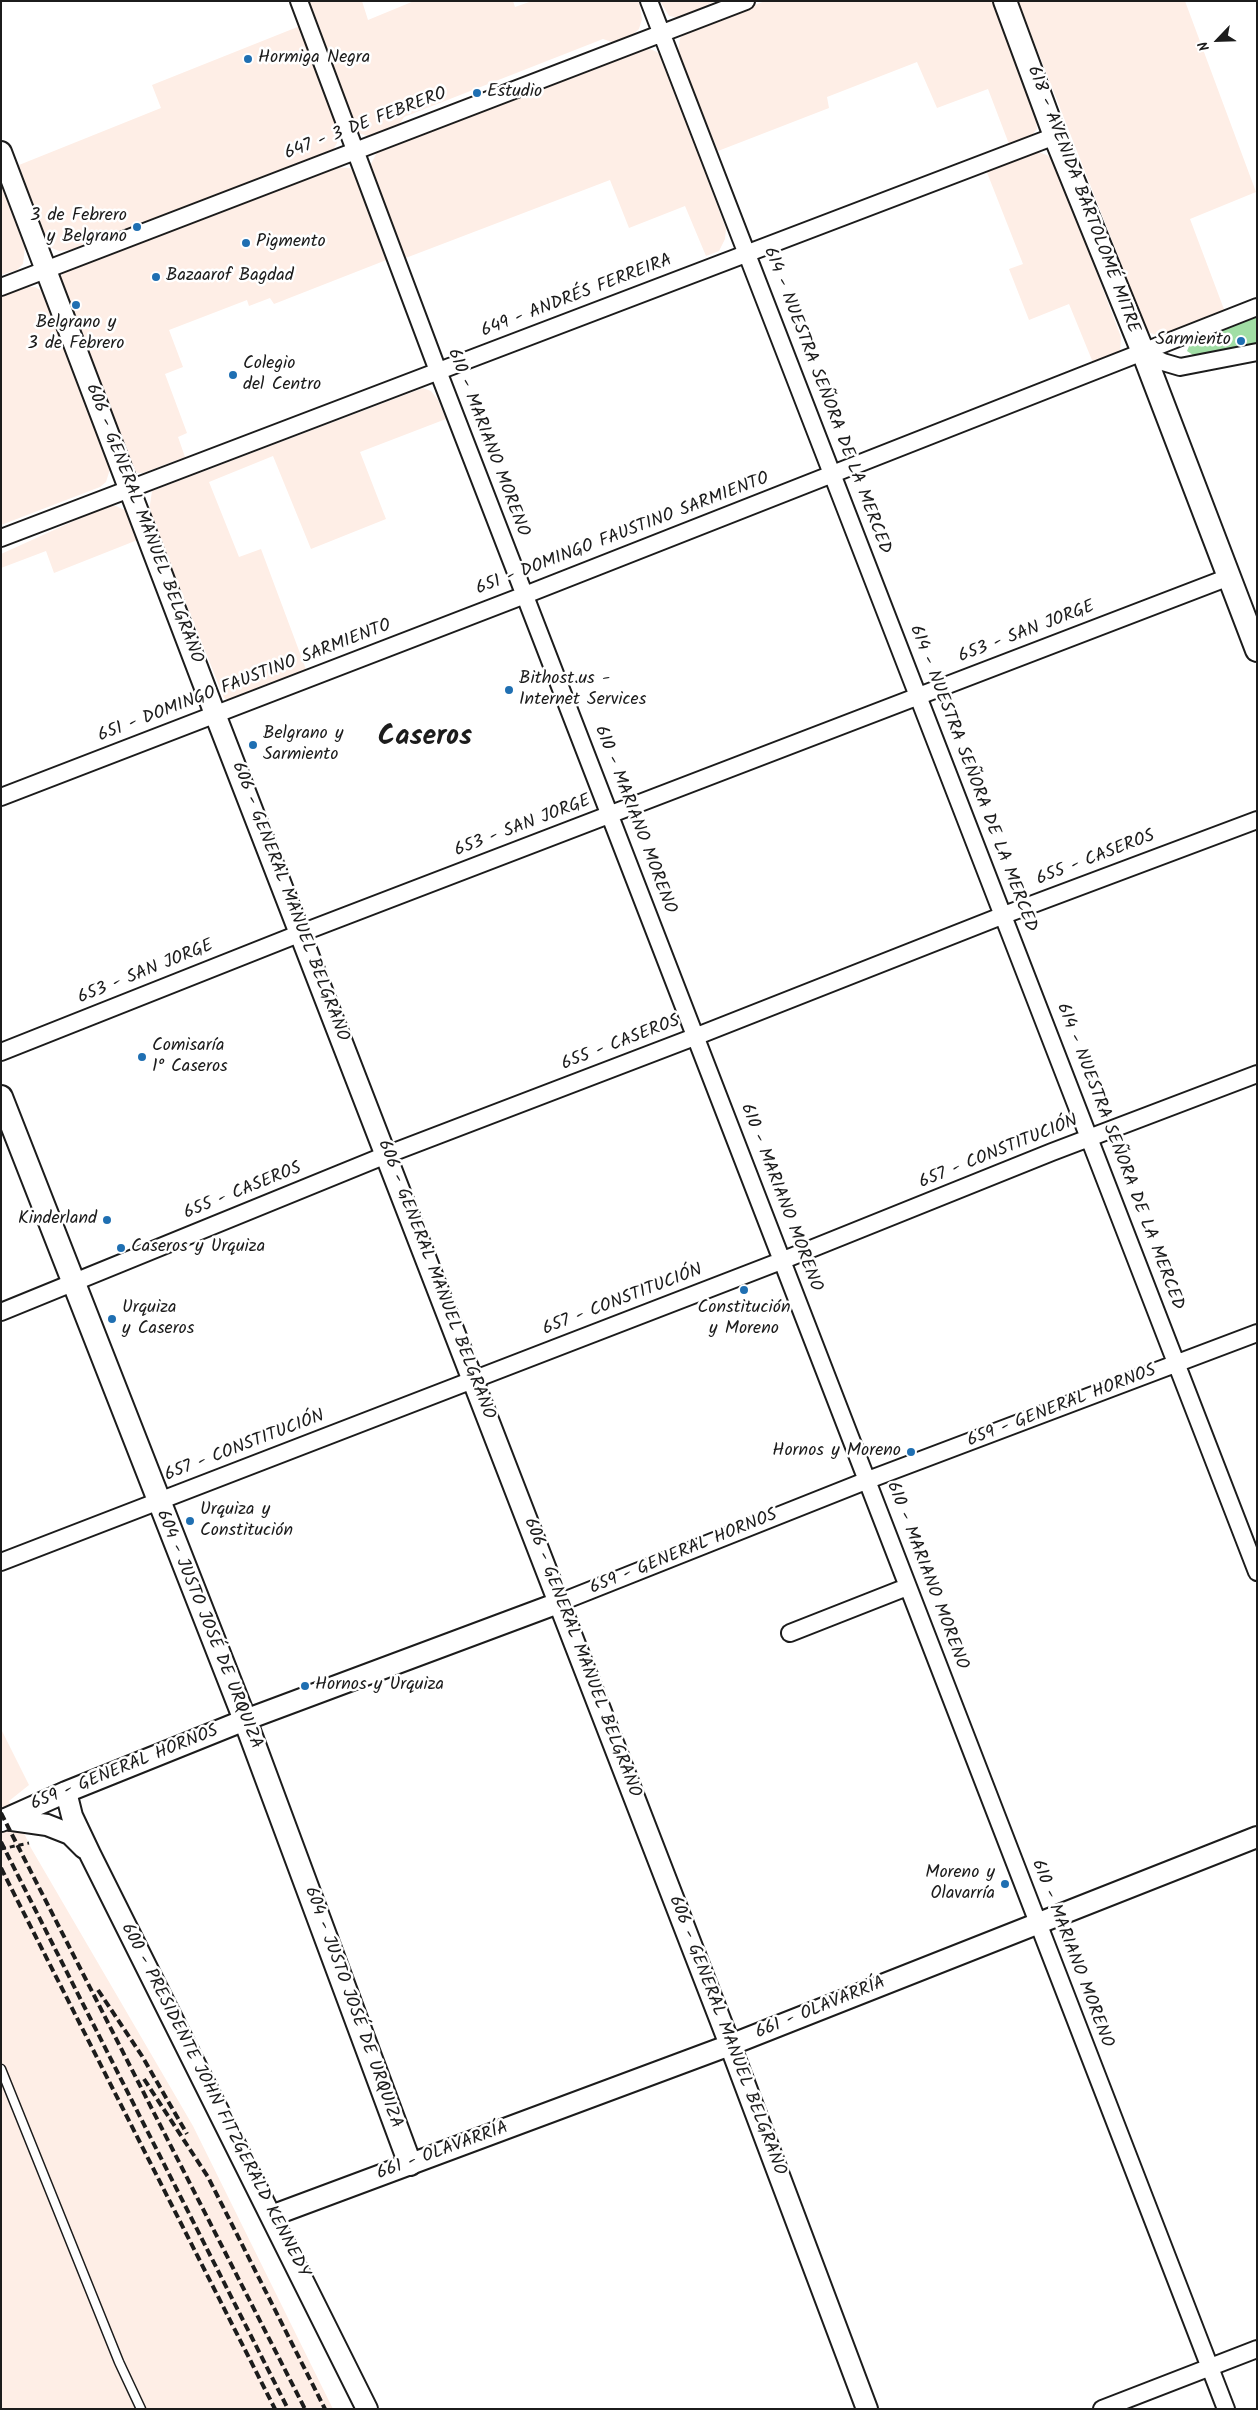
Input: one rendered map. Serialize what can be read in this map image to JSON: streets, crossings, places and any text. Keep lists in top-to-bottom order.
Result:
{
  "streets": {
    "main road": ["618 - AVENIDA BARTOLOMÉ MITRE", "604 - JUSTO JOSÉ DE URQUIZA"],
    "street": [
      "647 - 3 DE FEBRERO",
      "649 - ANDRÉS FERREIRA",
      "614 - NUESTRA SEÑORA DE LA MERCED",
      "610 - MARIANO MORENO",
      "606 - GENERAL MANUEL BELGRANO",
      "651 - DOMINGO FAUSTINO SARMIENTO",
      "653 - SAN JORGE",
      "655 - CASEROS",
      "657 - CONSTITUCIÓN",
      "659 - GENERAL HORNOS",
      "661 - OLAVARRÍA",
      "600 - PRESIDENTE JOHN FITZGERALD KENNEDY"
    ]
  },
  "crossings": [
    ["647 - 3 DE FEBRERO", "614 - NUESTRA SEÑORA DE LA MERCED"],
    ["647 - 3 DE FEBRERO", "610 - MARIANO MORENO"],
    ["647 - 3 DE FEBRERO", "606 - GENERAL MANUEL BELGRANO"],
    ["618 - AVENIDA BARTOLOMÉ MITRE", "649 - ANDRÉS FERREIRA"],
    ["618 - AVENIDA BARTOLOMÉ MITRE", "651 - DOMINGO FAUSTINO SARMIENTO"],
    ["618 - AVENIDA BARTOLOMÉ MITRE", "653 - SAN JORGE"],
    ["649 - ANDRÉS FERREIRA", "614 - NUESTRA SEÑORA DE LA MERCED"],
    ["649 - ANDRÉS FERREIRA", "610 - MARIANO MORENO"],
    ["649 - ANDRÉS FERREIRA", "606 - GENERAL MANUEL BELGRANO"],
    ["614 - NUESTRA SEÑORA DE LA MERCED", "651 - DOMINGO FAUSTINO SARMIENTO"],
    ["614 - NUESTRA SEÑORA DE LA MERCED", "653 - SAN JORGE"],
    ["614 - NUESTRA SEÑORA DE LA MERCED", "655 - CASEROS"],
    ["614 - NUESTRA SEÑORA DE LA MERCED", "657 - CONSTITUCIÓN"],
    ["614 - NUESTRA SEÑORA DE LA MERCED", "659 - GENERAL HORNOS"],
    ["610 - MARIANO MORENO", "651 - DOMINGO FAUSTINO SARMIENTO"],
    ["610 - MARIANO MORENO", "653 - SAN JORGE"],
    ["610 - MARIANO MORENO", "655 - CASEROS"],
    ["610 - MARIANO MORENO", "657 - CONSTITUCIÓN"],
    ["610 - MARIANO MORENO", "659 - GENERAL HORNOS"],
    ["610 - MARIANO MORENO", "661 - OLAVARRÍA"],
    ["606 - GENERAL MANUEL BELGRANO", "651 - DOMINGO FAUSTINO SARMIENTO"],
    ["606 - GENERAL MANUEL BELGRANO", "653 - SAN JORGE"],
    ["606 - GENERAL MANUEL BELGRANO", "655 - CASEROS"],
    ["606 - GENERAL MANUEL BELGRANO", "657 - CONSTITUCIÓN"],
    ["606 - GENERAL MANUEL BELGRANO", "659 - GENERAL HORNOS"],
    ["606 - GENERAL MANUEL BELGRANO", "661 - OLAVARRÍA"],
    ["655 - CASEROS", "604 - JUSTO JOSÉ DE URQUIZA"],
    ["657 - CONSTITUCIÓN", "604 - JUSTO JOSÉ DE URQUIZA"],
    ["659 - GENERAL HORNOS", "604 - JUSTO JOSÉ DE URQUIZA"],
    ["659 - GENERAL HORNOS", "600 - PRESIDENTE JOHN FITZGERALD KENNEDY"],
    ["604 - JUSTO JOSÉ DE URQUIZA", "661 - OLAVARRÍA"],
    ["661 - OLAVARRÍA", "600 - PRESIDENTE JOHN FITZGERALD KENNEDY"]
  ],
  "districts": ["Caseros"],
  "places": [
    "Hormiga Negra",
    "Estudio",
    "3 de Febrero y Belgrano",
    "Pigmento",
    "Bazaarof Bagdad",
    "Belgrano y 3 de Febrero",
    "Sarmiento",
    "Colegio del Centro",
    "Bithost.us - Internet Services",
    "Belgrano y Sarmiento",
    "Comisaría 1° Caseros",
    "Kinderland",
    "Caseros y Urquiza",
    "Constitución y Moreno",
    "Urquiza y Caseros",
    "Hornos y Moreno",
    "Urquiza y Constitución",
    "Hornos y Urquiza",
    "Moreno y Olavarría"
  ],
  "north": "bottom left"
}
